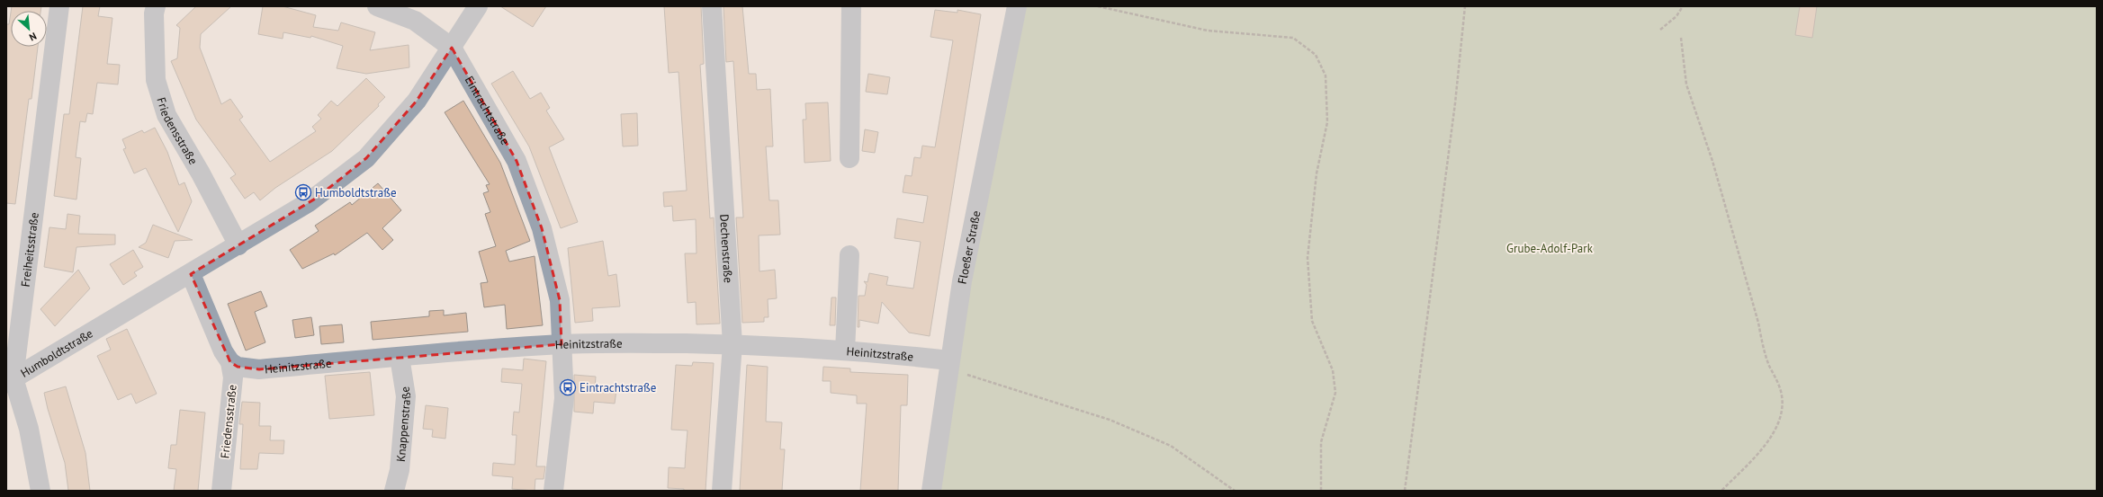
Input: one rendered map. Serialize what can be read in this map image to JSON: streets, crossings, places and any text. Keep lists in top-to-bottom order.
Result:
{
  "streets": {
    "street": [
      "Eintrachtstraße",
      "Friedensstraße",
      "Floeßer Straße",
      "Dechenstraße",
      "Freiheitsstraße",
      "Heinitzstraße",
      "Humboldtstraße",
      "Knappenstraße"
    ]
  },
  "crossings": [
    ["Eintrachtstraße", "Heinitzstraße"],
    ["Eintrachtstraße", "Humboldtstraße"],
    ["Friedensstraße", "Heinitzstraße"],
    ["Friedensstraße", "Humboldtstraße"],
    ["Floeßer Straße", "Heinitzstraße"],
    ["Dechenstraße", "Heinitzstraße"],
    ["Freiheitsstraße", "Humboldtstraße"],
    ["Heinitzstraße", "Knappenstraße"]
  ],
  "parks": ["Grube-Adolf-Park"],
  "places": {
    "bus stop": ["Humboldtstraße", "Eintrachtstraße"]
  },
  "north": "bottom right"
}
